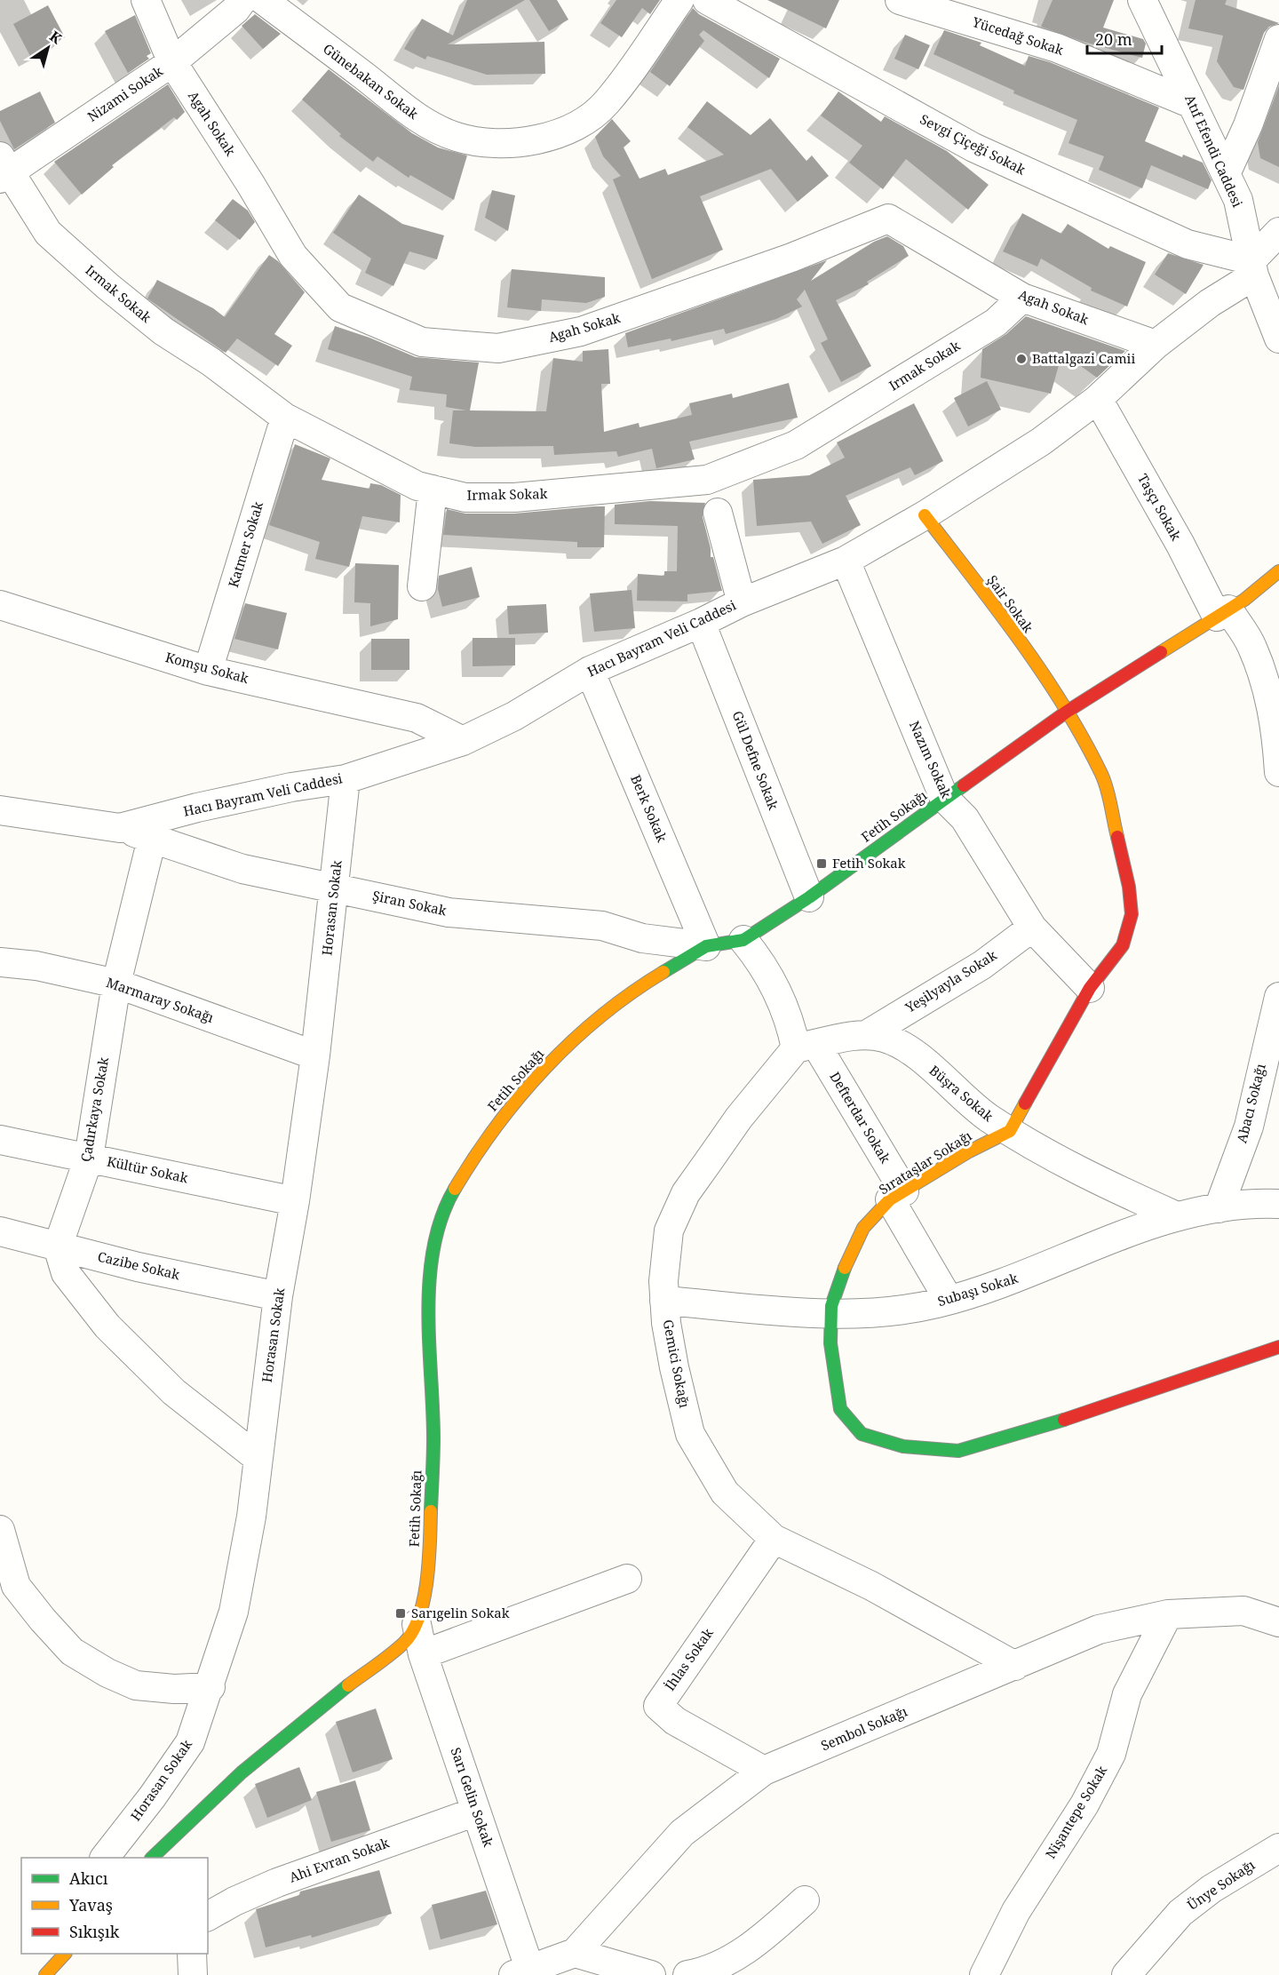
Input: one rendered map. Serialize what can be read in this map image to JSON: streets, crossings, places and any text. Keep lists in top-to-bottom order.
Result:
{
  "streets": {
    "street": [
      "Yücedağ Sokak",
      "Günebakan Sokak",
      "Nizami Sokak",
      "Agah Sokak",
      "Sevgi Çiçeği Sokak",
      "Atıf Efendi Caddesi",
      "Irmak Sokak",
      "Taşçı Sokak",
      "Katmer Sokak",
      "Şair Sokak",
      "Hacı Bayram Veli Caddesi",
      "Komşu Sokak",
      "Nazım Sokak",
      "Gül Defne Sokak",
      "Berk Sokak",
      "Fetih Sokağı",
      "Şiran Sokak",
      "Horasan Sokak",
      "Yeşilyayla Sokak",
      "Marmaray Sokağı",
      "Büşra Sokak",
      "Abacı Sokağı",
      "Çadırkaya Sokak",
      "Defterdar Sokak",
      "Sırataşlar Sokağı",
      "Kültür Sokak",
      "Cazibe Sokak",
      "Subaşı Sokak",
      "Gemici Sokağı",
      "İhlas Sokak",
      "Sembol Sokağı",
      "Sarı Gelin Sokak",
      "Nişantepe Sokak",
      "Ahi Evran Sokak",
      "Ünye Sokağı"
    ]
  },
  "crossings": [
    ["Yücedağ Sokak", "Atıf Efendi Caddesi"],
    ["Nizami Sokak", "Agah Sokak"],
    ["Nizami Sokak", "Irmak Sokak"],
    ["Agah Sokak", "Irmak Sokak"],
    ["Agah Sokak", "Hacı Bayram Veli Caddesi"],
    ["Sevgi Çiçeği Sokak", "Atıf Efendi Caddesi"],
    ["Sevgi Çiçeği Sokak", "Hacı Bayram Veli Caddesi"],
    ["Atıf Efendi Caddesi", "Hacı Bayram Veli Caddesi"],
    ["Irmak Sokak", "Katmer Sokak"],
    ["Taşçı Sokak", "Hacı Bayram Veli Caddesi"],
    ["Taşçı Sokak", "Fetih Sokağı"],
    ["Katmer Sokak", "Komşu Sokak"],
    ["Şair Sokak", "Hacı Bayram Veli Caddesi"],
    ["Şair Sokak", "Fetih Sokağı"],
    ["Hacı Bayram Veli Caddesi", "Komşu Sokak"],
    ["Hacı Bayram Veli Caddesi", "Nazım Sokak"],
    ["Hacı Bayram Veli Caddesi", "Gül Defne Sokak"],
    ["Hacı Bayram Veli Caddesi", "Berk Sokak"],
    ["Hacı Bayram Veli Caddesi", "Şiran Sokak"],
    ["Hacı Bayram Veli Caddesi", "Horasan Sokak"],
    ["Nazım Sokak", "Fetih Sokağı"],
    ["Nazım Sokak", "Yeşilyayla Sokak"],
    ["Gül Defne Sokak", "Fetih Sokağı"],
    ["Berk Sokak", "Fetih Sokağı"],
    ["Berk Sokak", "Şiran Sokak"],
    ["Fetih Sokağı", "Şiran Sokak"],
    ["Fetih Sokağı", "Sarı Gelin Sokak"],
    ["Şiran Sokak", "Horasan Sokak"],
    ["Şiran Sokak", "Çadırkaya Sokak"],
    ["Horasan Sokak", "Marmaray Sokağı"],
    ["Horasan Sokak", "Kültür Sokak"],
    ["Horasan Sokak", "Cazibe Sokak"],
    ["Yeşilyayla Sokak", "Büşra Sokak"],
    ["Marmaray Sokağı", "Çadırkaya Sokak"],
    ["Büşra Sokak", "Defterdar Sokak"],
    ["Büşra Sokak", "Sırataşlar Sokağı"],
    ["Büşra Sokak", "Subaşı Sokak"],
    ["Büşra Sokak", "Gemici Sokağı"],
    ["Abacı Sokağı", "Subaşı Sokak"],
    ["Çadırkaya Sokak", "Kültür Sokak"],
    ["Çadırkaya Sokak", "Cazibe Sokak"],
    ["Defterdar Sokak", "Sırataşlar Sokağı"],
    ["Defterdar Sokak", "Subaşı Sokak"],
    ["Defterdar Sokak", "Gemici Sokağı"],
    ["Sırataşlar Sokağı", "Subaşı Sokak"],
    ["Subaşı Sokak", "Gemici Sokağı"],
    ["Gemici Sokağı", "İhlas Sokak"],
    ["Gemici Sokağı", "Sembol Sokağı"],
    ["İhlas Sokak", "Sembol Sokağı"],
    ["Sembol Sokağı", "Sarı Gelin Sokak"],
    ["Sembol Sokağı", "Nişantepe Sokak"],
    ["Sarı Gelin Sokak", "Ahi Evran Sokak"]
  ],
  "places": {
    "other": ["Battalgazi Camii"],
    "transit": ["Fetih Sokak", "Sarıgelin Sokak"]
  },
  "legend": ["Akıcı", "Yavaş", "Sıkışık"],
  "scale_bar": "20 m",
  "north": "top right"
}
